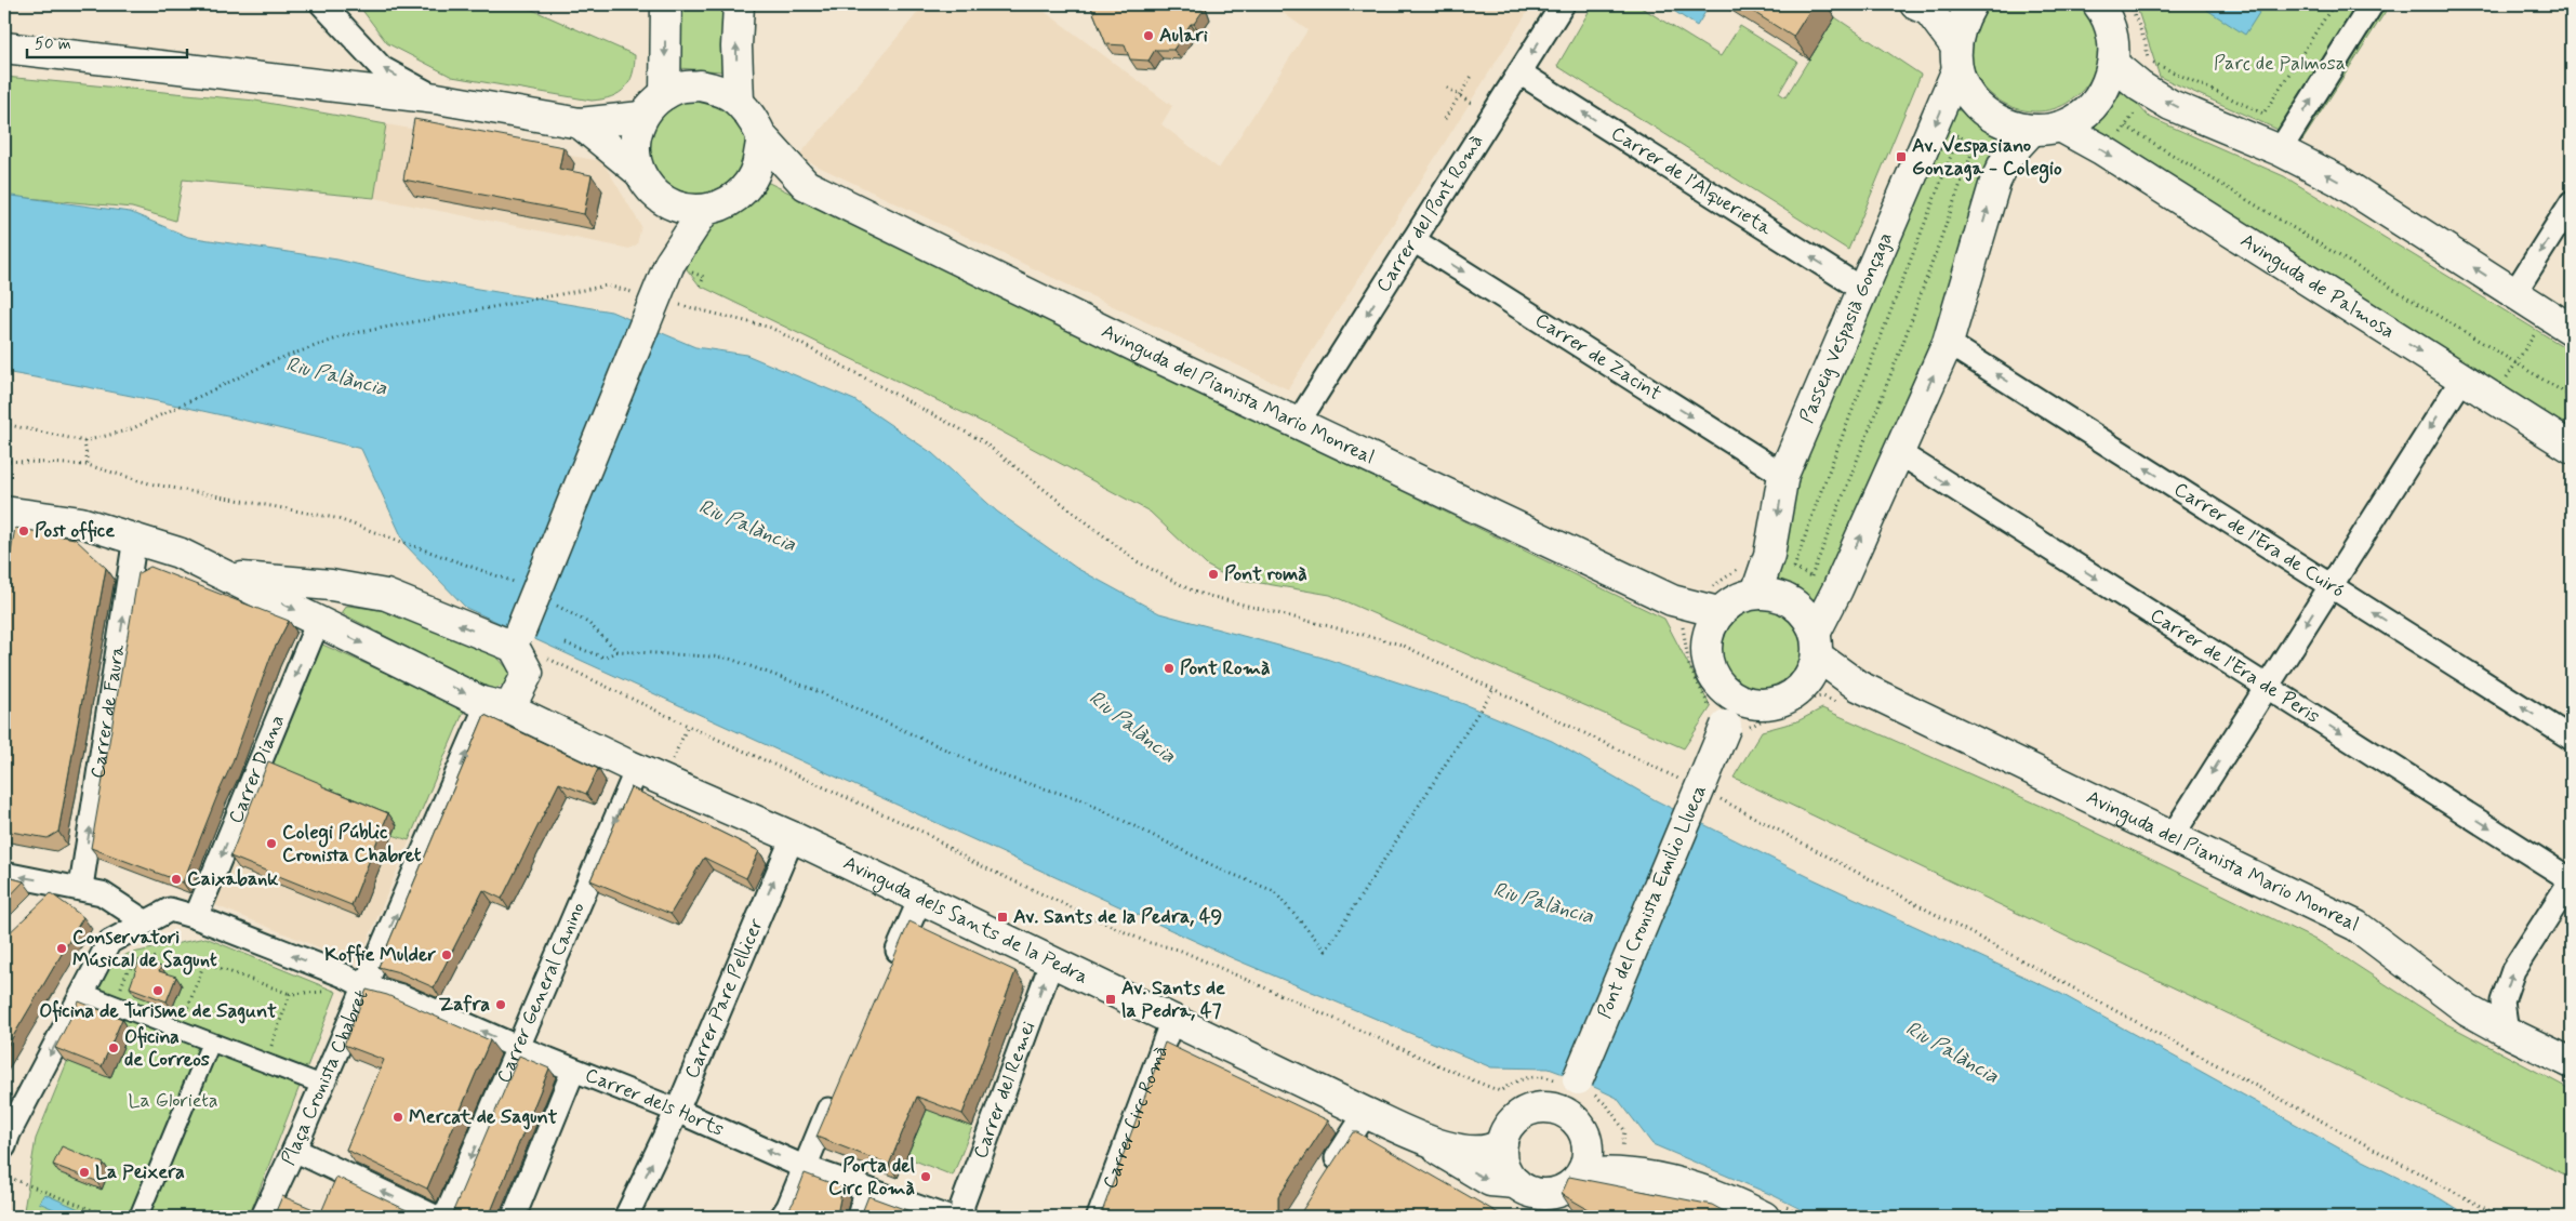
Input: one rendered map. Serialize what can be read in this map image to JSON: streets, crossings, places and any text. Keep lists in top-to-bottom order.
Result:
{
  "streets": {
    "street": [
      "Carrer de l’Alquerieta",
      "Carrer del Pont Romà",
      "Avinguda de Palmosa",
      "Passeig Vespasià Gonçaga",
      "Carrer de Zacint",
      "Avinguda del Pianista Mario Monreal",
      "Carrer de l'Era de Cuiró",
      "Carrer de l'Era de Peris",
      "Carrer de Faura",
      "Carrer Diana",
      "Pont del Cronista Emilio Llueca",
      "Avinguda dels Sants de la Pedra",
      "Carrer General Canino",
      "Carrer Pare Pellicer",
      "Plaça Cronista Chabret",
      "Carrer del Remei",
      "Carrer dels Horts",
      "Carrer Circ Romà"
    ]
  },
  "crossings": [
    ["Carrer de l’Alquerieta", "Carrer del Pont Romà"],
    ["Carrer de l’Alquerieta", "Passeig Vespasià Gonçaga"],
    ["Carrer del Pont Romà", "Carrer de Zacint"],
    ["Carrer del Pont Romà", "Avinguda del Pianista Mario Monreal"],
    ["Passeig Vespasià Gonçaga", "Carrer de Zacint"],
    ["Passeig Vespasià Gonçaga", "Avinguda del Pianista Mario Monreal"],
    ["Carrer de Faura", "Avinguda dels Sants de la Pedra"],
    ["Carrer Diana", "Avinguda dels Sants de la Pedra"],
    ["Carrer Diana", "Plaça Cronista Chabret"],
    ["Avinguda dels Sants de la Pedra", "Carrer General Canino"],
    ["Avinguda dels Sants de la Pedra", "Carrer Pare Pellicer"],
    ["Avinguda dels Sants de la Pedra", "Carrer del Remei"],
    ["Avinguda dels Sants de la Pedra", "Carrer Circ Romà"],
    ["Carrer General Canino", "Carrer dels Horts"],
    ["Carrer Pare Pellicer", "Carrer dels Horts"],
    ["Plaça Cronista Chabret", "Carrer dels Horts"]
  ],
  "one_way": [
    "Carrer de l’Alquerieta",
    "Carrer del Pont Romà",
    "Carrer de Zacint",
    "Carrer de l'Era de Cuiró",
    "Carrer de l'Era de Peris",
    "Carrer de Faura",
    "Carrer dels Horts"
  ],
  "water": ["Riu Palància"],
  "parks": ["Parc de Palmosa", "La Glorieta"],
  "places": {
    "other": [
      "Aulari",
      "Post office",
      "Pont romà",
      "Pont Romà",
      "Colegi Públic Cronista Chabret",
      "Caixabank",
      "Conservatori Músical de Sagunt",
      "Koffie Mulder",
      "Oficina de Turisme de Sagunt",
      "Zafra",
      "Oficina de Correos",
      "Mercat de Sagunt",
      "La Peixera",
      "Porta del Circ Romà"
    ],
    "transit": ["Av. Vespasiano Gonzaga - Colegio", "Av. Sants de la Pedra, 49", "Av. Sants de la Pedra, 47"]
  },
  "scale_bar": "50 m"
}
